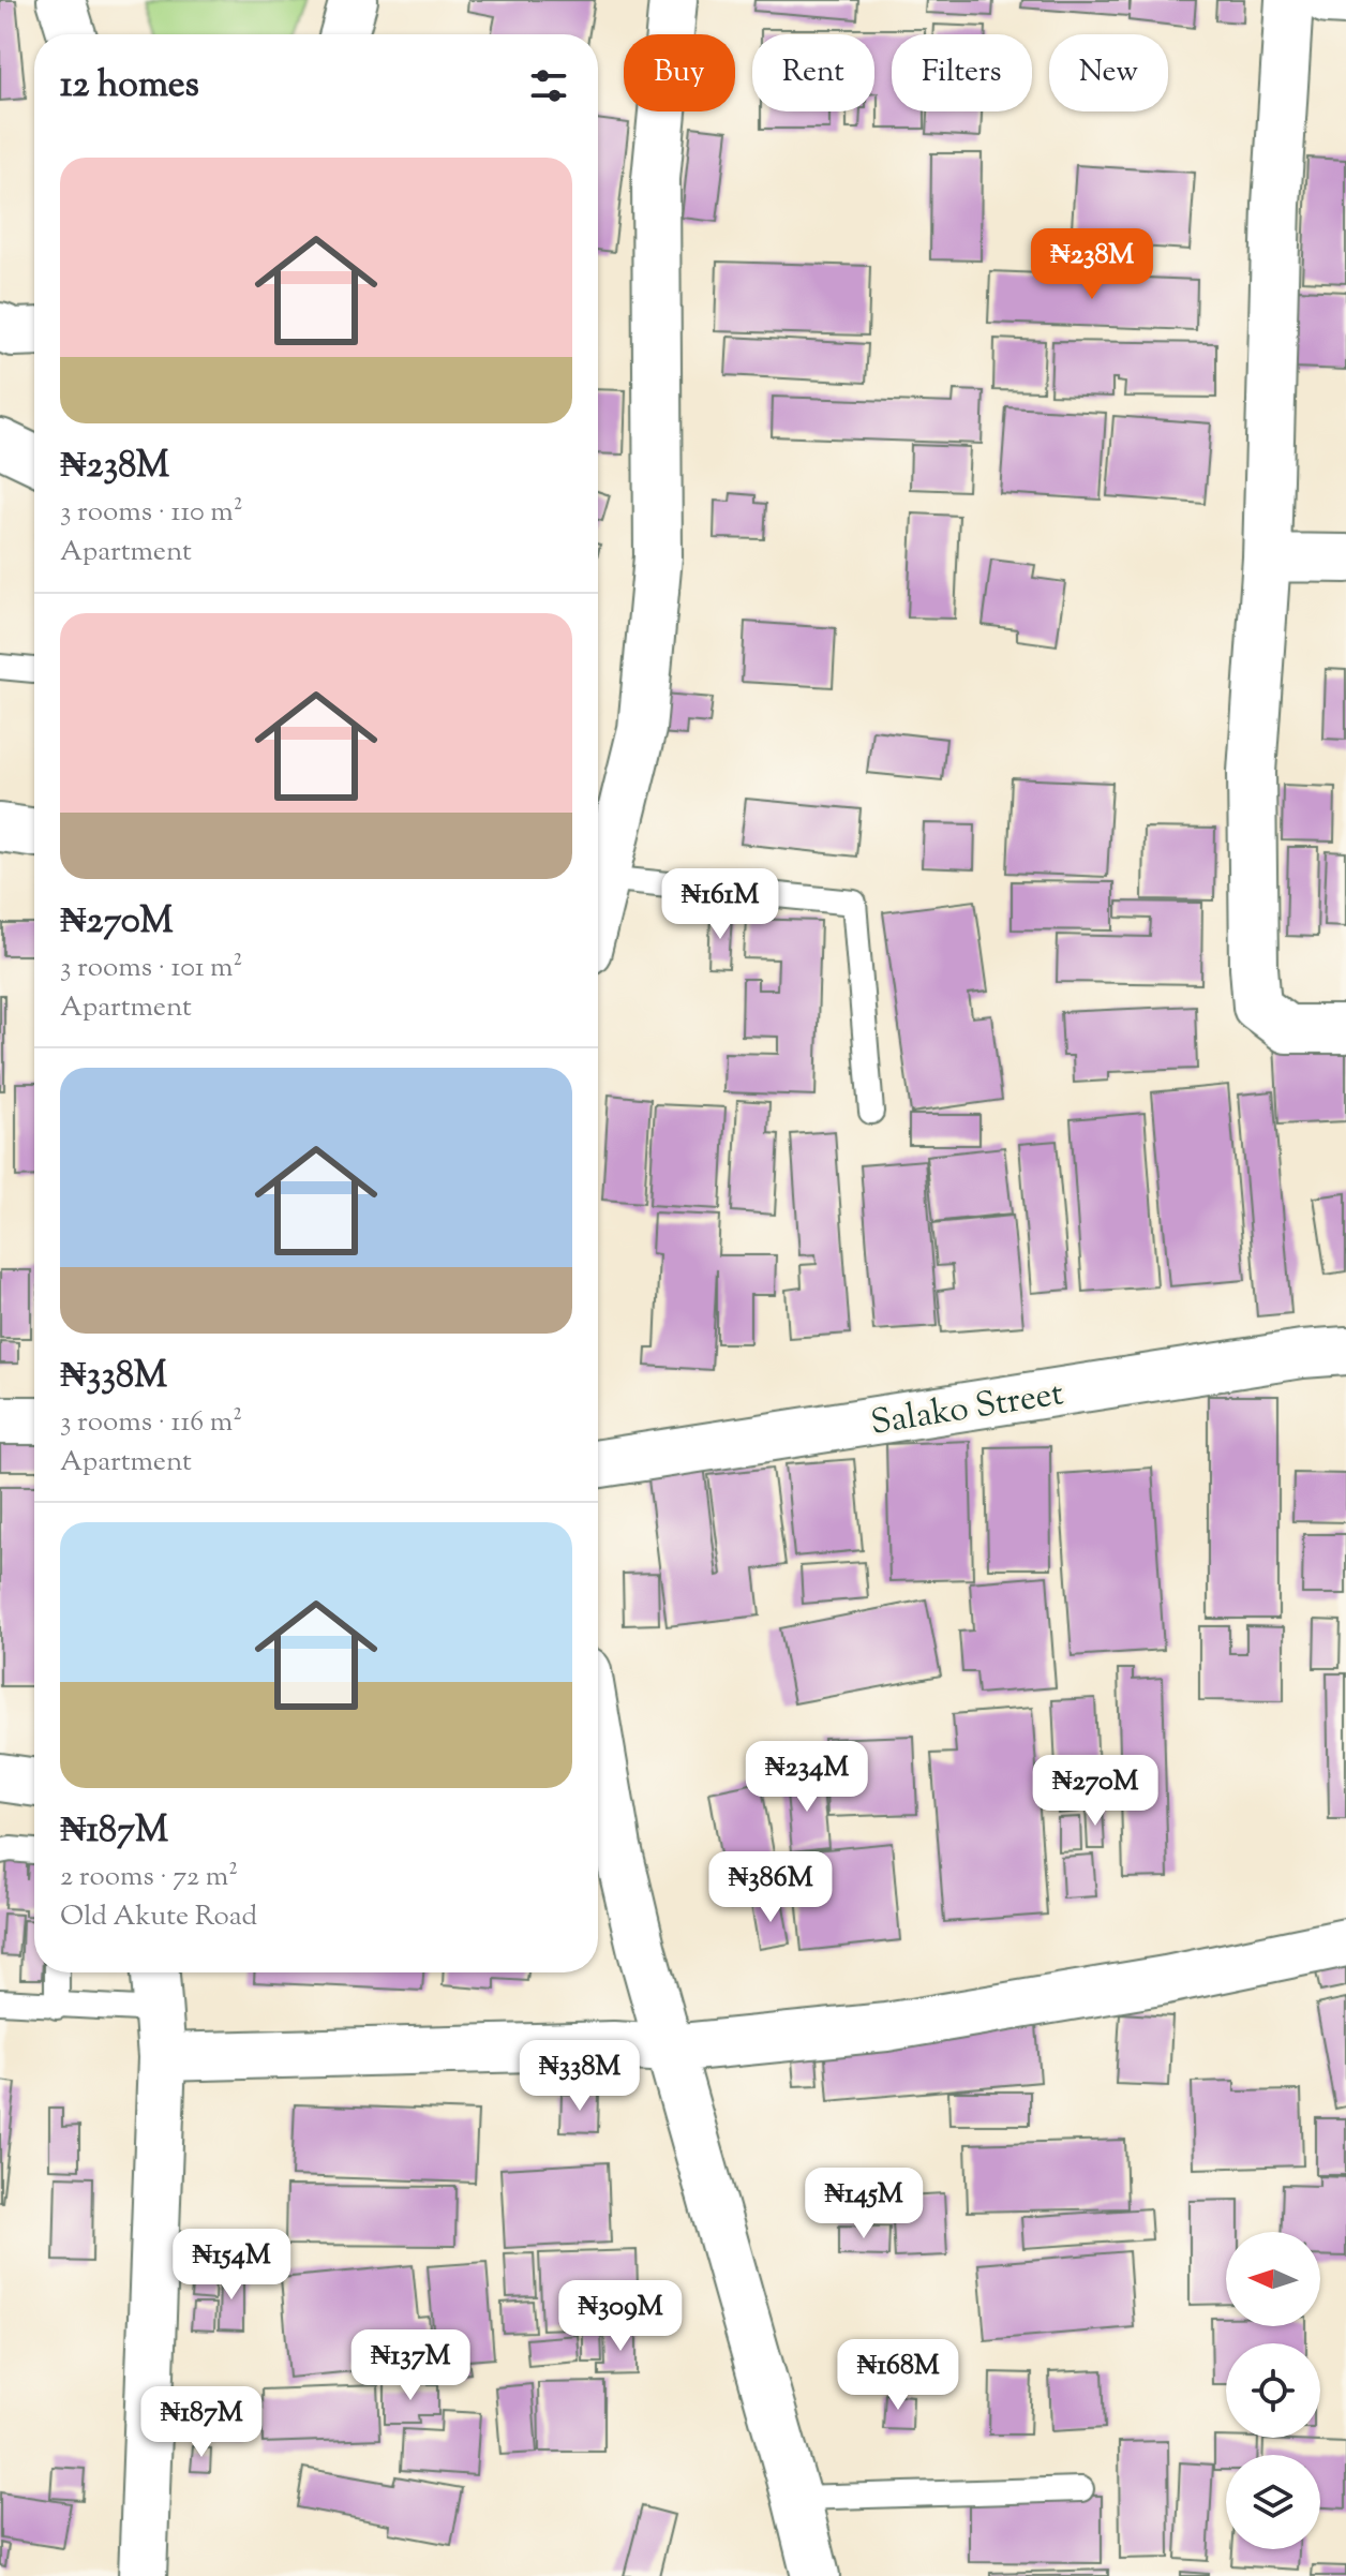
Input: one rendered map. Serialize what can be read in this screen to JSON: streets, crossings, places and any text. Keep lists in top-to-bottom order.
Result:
{
  "streets": {
    "street": ["Salako Street"]
  },
  "north": "left",
  "page": {
    "chip": [
      "Buy",
      "Rent",
      "Filters",
      "New"
    ],
    "heading": "12 homes",
    "list": [
      {
        "name": "₦238M",
        "note": "3 rooms · 110 m² · Apartment"
      },
      {
        "name": "₦270M",
        "note": "3 rooms · 101 m² · Apartment"
      },
      {
        "name": "₦338M",
        "note": "3 rooms · 116 m² · Apartment"
      },
      {
        "name": "₦187M",
        "note": "2 rooms · 72 m² · Old Akute Road"
      }
    ],
    "price": [
      "₦238M",
      "₦161M",
      "₦234M",
      "₦270M",
      "₦386M",
      "₦338M",
      "₦145M",
      "₦154M",
      "₦309M",
      "₦137M",
      "₦168M",
      "₦187M"
    ]
  }
}
